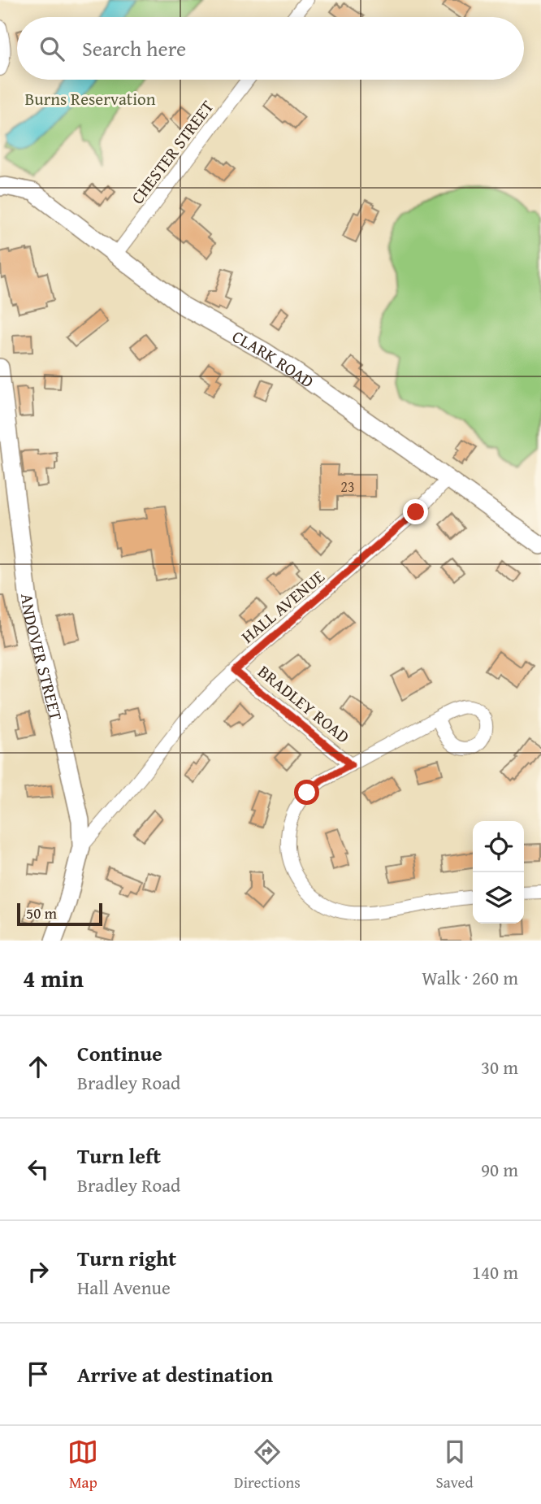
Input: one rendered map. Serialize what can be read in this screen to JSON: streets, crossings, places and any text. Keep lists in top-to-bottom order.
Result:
{
  "streets": {
    "main road": ["CLARK ROAD", "ANDOVER STREET"],
    "street": ["CHESTER STREET", "HALL AVENUE", "BRADLEY ROAD"]
  },
  "crossings": [
    ["CHESTER STREET", "CLARK ROAD"],
    ["CLARK ROAD", "HALL AVENUE"],
    ["HALL AVENUE", "ANDOVER STREET"],
    ["HALL AVENUE", "BRADLEY ROAD"]
  ],
  "parks": ["Burns Reservation"],
  "house_numbers": ["23"],
  "scale_bar": "50 m",
  "page": {
    "search": "Search here",
    "scale": "50 m",
    "heading": ["4 min", "Walk · 260 m"],
    "list": [
      ["Continue", "Bradley Road", "30 m"],
      ["Turn left", "Bradley Road", "90 m"],
      ["Turn right", "Hall Avenue", "140 m"],
      "Arrive at destination"
    ],
    "nav": ["Map", "Directions", "Saved"]
  }
}
